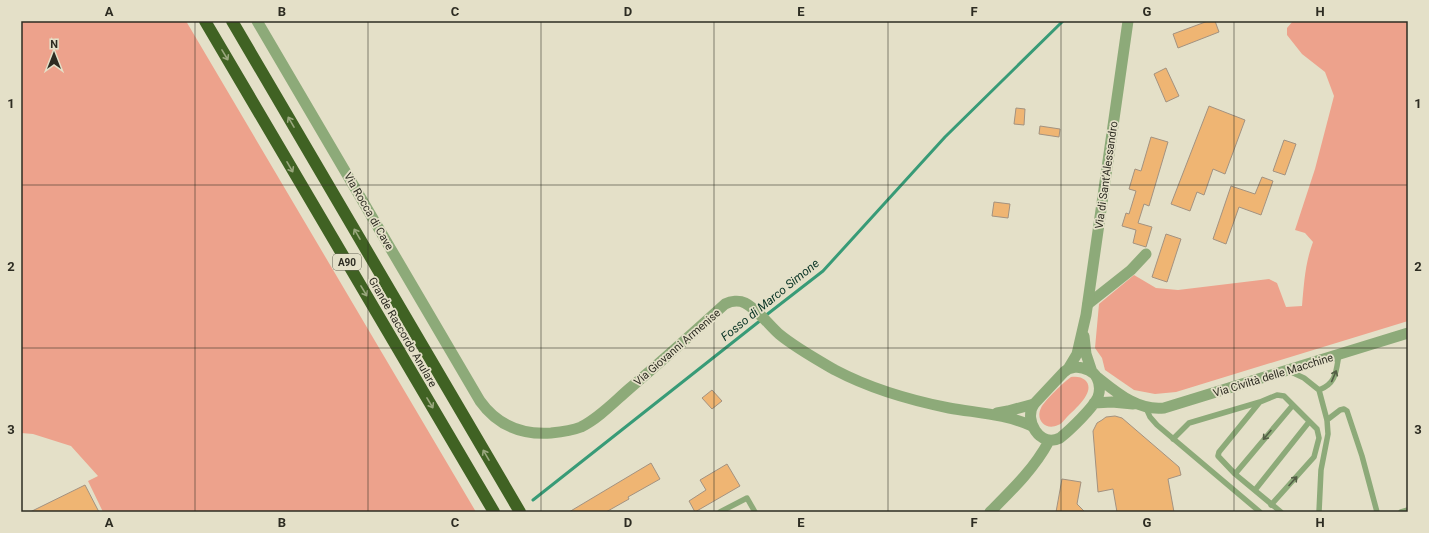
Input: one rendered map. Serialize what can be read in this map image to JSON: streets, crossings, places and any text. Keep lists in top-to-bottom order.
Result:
{
  "streets": {
    "highway": ["A90", "Grande Raccordo Anulare"],
    "street": [
      "Via di Sant'Alessandro",
      "Via Rocca di Cave",
      "Via Giovanni Armenise",
      "Via Civiltà delle Macchine"
    ]
  },
  "crossings": [
    ["Via di Sant'Alessandro", "Via Giovanni Armenise"],
    ["Via di Sant'Alessandro", "Via Civiltà delle Macchine"],
    ["Via Rocca di Cave", "Via Giovanni Armenise"]
  ],
  "water": ["Fosso di Marco Simone"],
  "north": "top",
  "grid": {
    "columns": [
      "A",
      "B",
      "C",
      "D",
      "E",
      "F",
      "G",
      "H"
    ],
    "rows": ["1", "2", "3"]
  }
}
